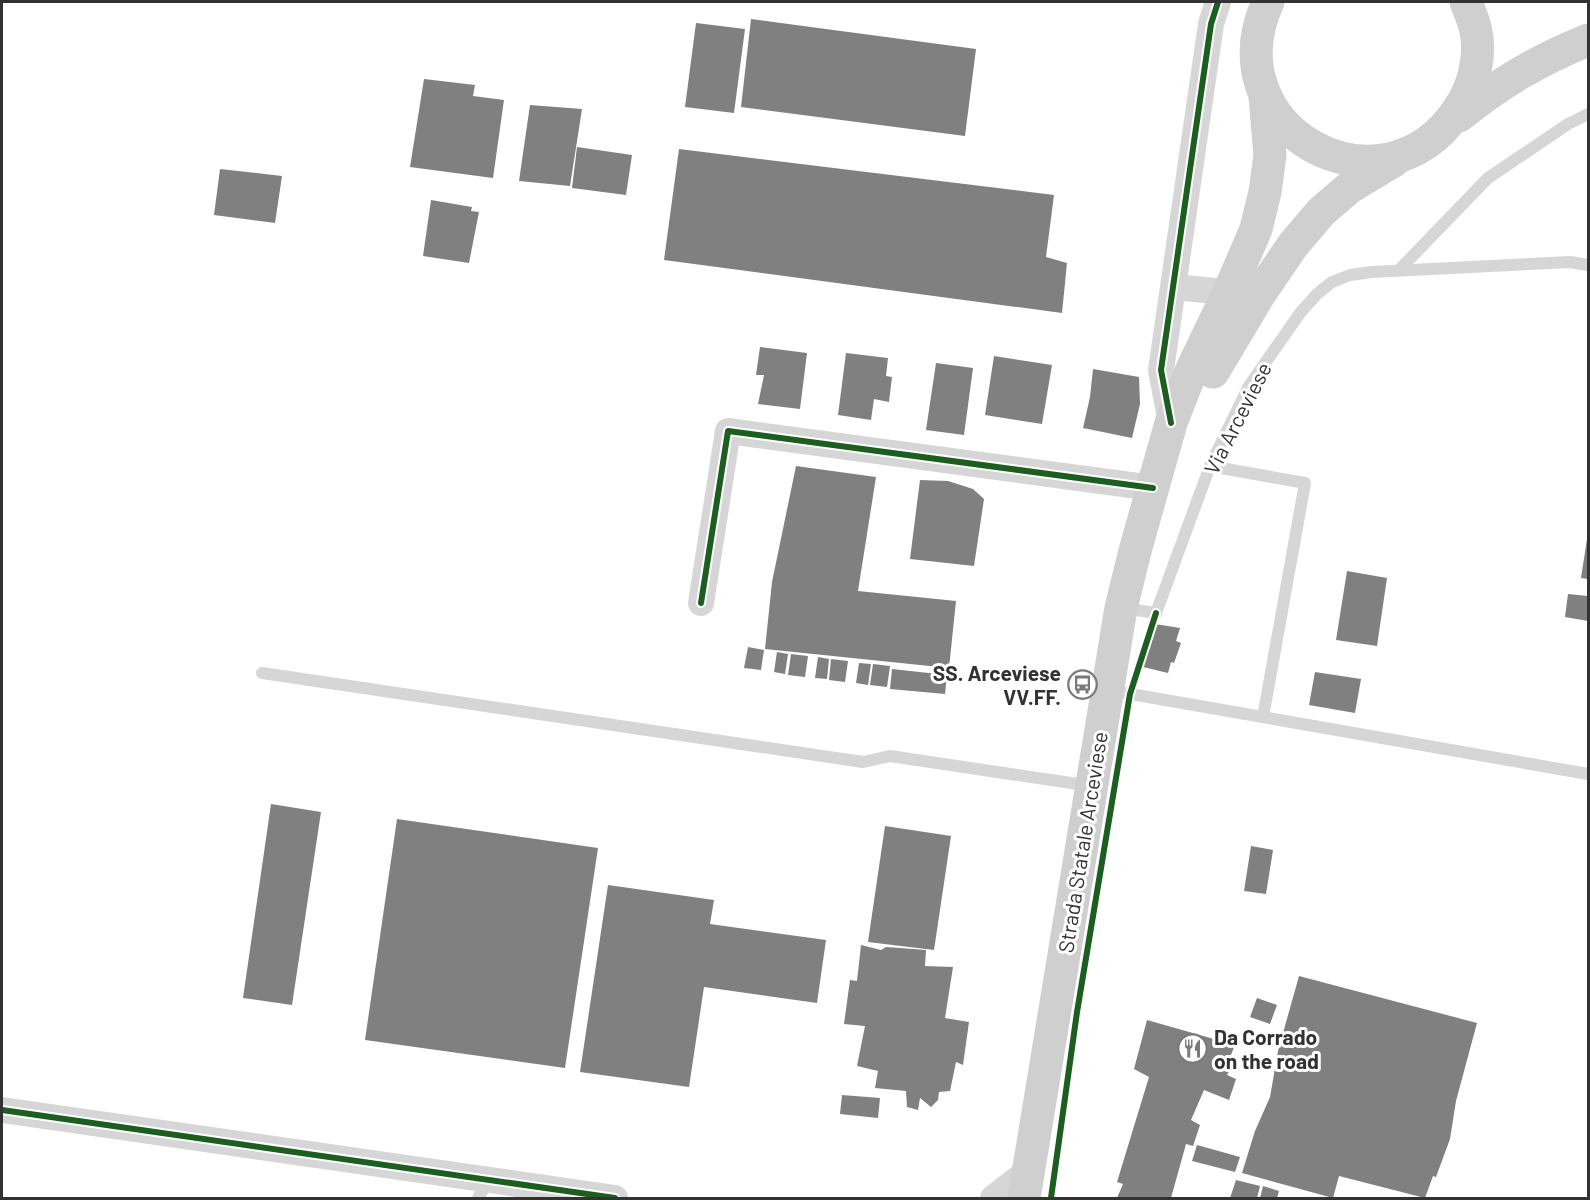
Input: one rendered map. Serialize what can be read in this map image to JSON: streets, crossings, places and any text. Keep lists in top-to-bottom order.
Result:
{
  "streets": {
    "main road": ["Strada Statale Arceviese"],
    "lane": ["Via Arceviese"]
  },
  "crossings": [
    ["Via Arceviese", "Strada Statale Arceviese"]
  ],
  "places": {
    "bus stop": ["SS. Arceviese VV.FF."],
    "restaurant": ["Da Corrado on the road"]
  }
}
